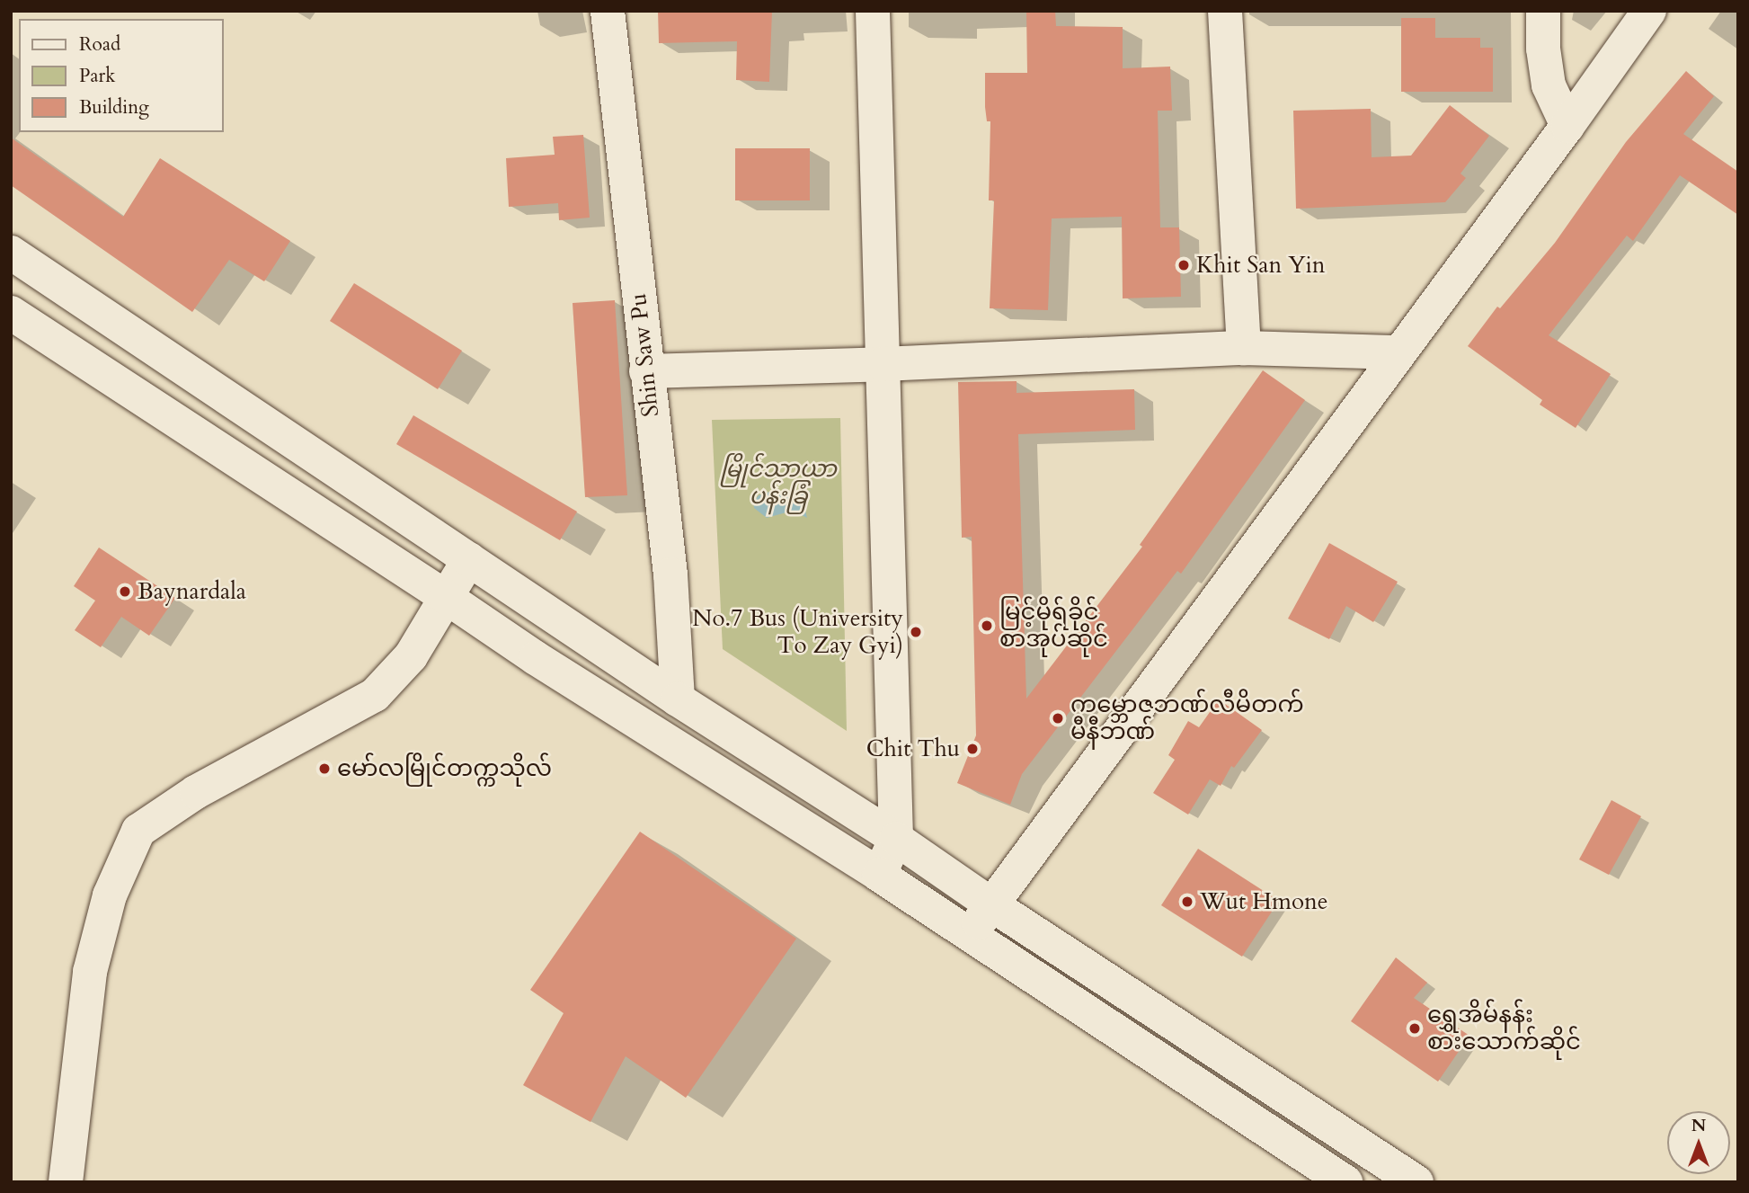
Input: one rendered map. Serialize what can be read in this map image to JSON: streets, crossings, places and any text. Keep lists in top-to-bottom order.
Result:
{
  "streets": {
    "main road": ["Shin Saw Pu"]
  },
  "parks": ["မြိုင်သာယာ ပန်းခြံ"],
  "places": [
    "Khit San Yin",
    "Baynardala",
    "မြင့်မိုရ်ခိုင် စာအုပ်ဆိုင်",
    "No.7 Bus (University To Zay Gyi)",
    "ကမ္ဘောဇဘဏ်လီမိတက် မီနီဘဏ်",
    "Chit Thu",
    "မော်လမြိုင်တက္ကသိုလ်",
    "Wut Hmone",
    "ရွှေအိမ်နန်း စားသောက်ဆိုင်"
  ],
  "legend": ["Road", "Park", "Building"],
  "north": "top"
}
